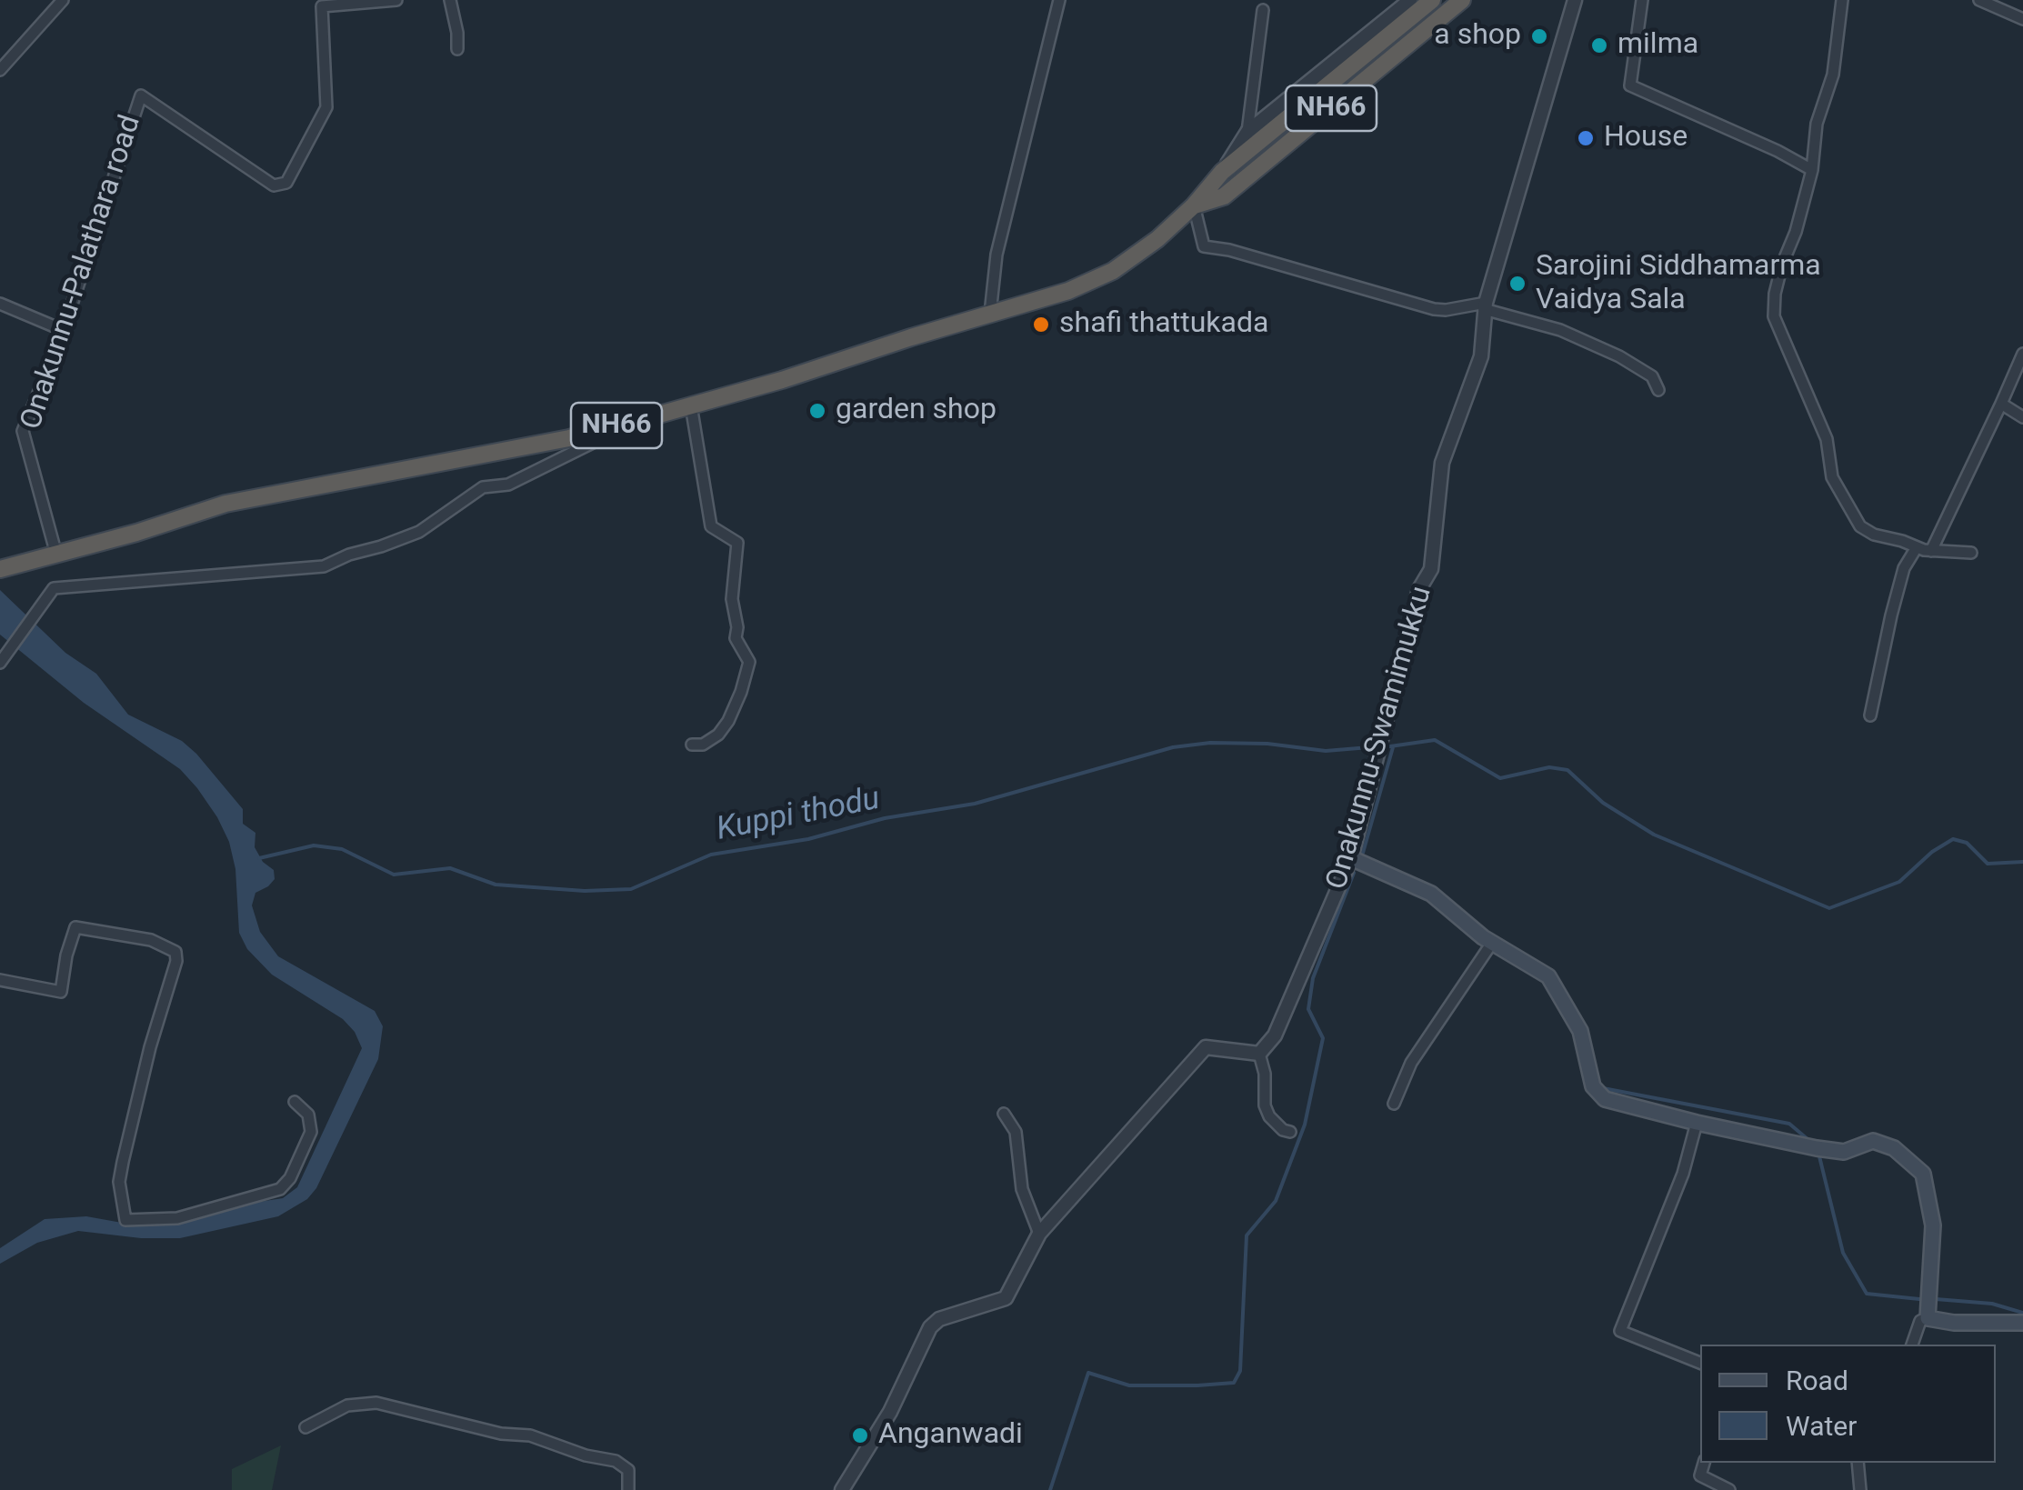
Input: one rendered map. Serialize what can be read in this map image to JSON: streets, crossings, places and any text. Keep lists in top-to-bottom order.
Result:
{
  "streets": {
    "highway": ["NH66"],
    "street": ["Onakunnu-Palathara road", "Onakunnu-Swamimukku"]
  },
  "crossings": [
    ["NH66", "Onakunnu-Palathara road"]
  ],
  "water": ["Kuppi thodu"],
  "places": [
    "a shop",
    "milma",
    "House",
    "Sarojini Siddhamarma Vaidya Sala",
    "shafi thattukada",
    "garden shop",
    "Anganwadi"
  ],
  "legend": ["Road", "Water"]
}
